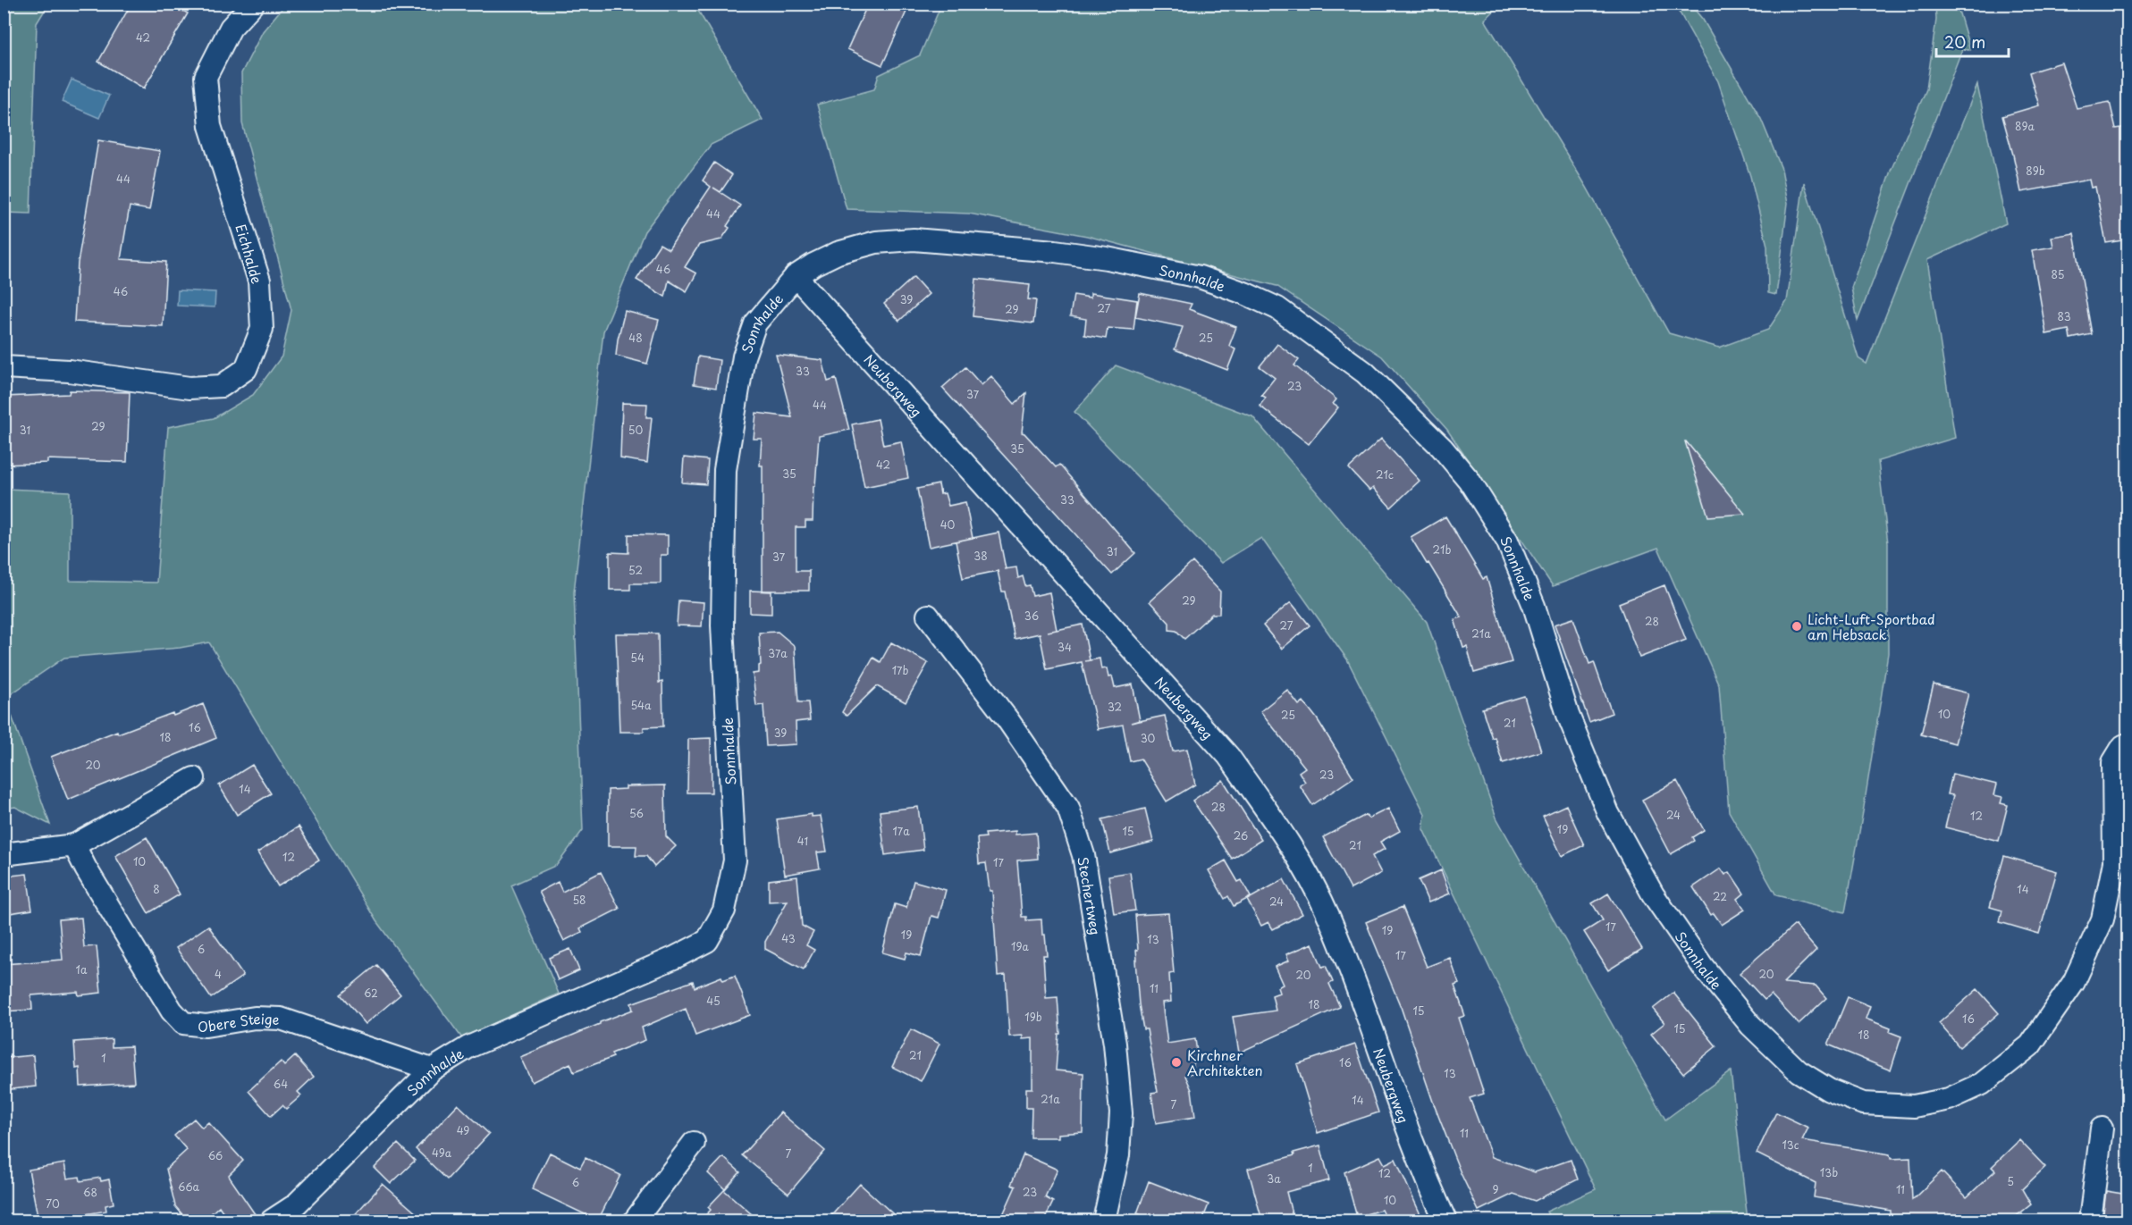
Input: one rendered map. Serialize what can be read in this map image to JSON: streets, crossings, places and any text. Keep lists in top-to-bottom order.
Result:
{
  "streets": {
    "street": [
      "Eichhalde",
      "Sonnhalde",
      "Neubergweg",
      "Stechertweg",
      "Obere Steige"
    ]
  },
  "crossings": [
    ["Sonnhalde", "Neubergweg"],
    ["Sonnhalde", "Obere Steige"]
  ],
  "places": ["Licht-Luft-Sportbad am Hebsack", "Kirchner Architekten"],
  "house_numbers": [
    "42",
    "89a",
    "89b",
    "44",
    "44",
    "46",
    "85",
    "46",
    "39",
    "27",
    "29",
    "83",
    "48",
    "25",
    "33",
    "23",
    "37",
    "44",
    "29",
    "31",
    "50",
    "35",
    "42",
    "35",
    "21c",
    "33",
    "40",
    "21b",
    "31",
    "38",
    "37",
    "52",
    "29",
    "36",
    "28",
    "27",
    "21a",
    "34",
    "37a",
    "54",
    "17b",
    "54a",
    "32",
    "10",
    "25",
    "21",
    "16",
    "39",
    "18",
    "30",
    "20",
    "23",
    "14",
    "28",
    "56",
    "24",
    "12",
    "19",
    "17a",
    "15",
    "26",
    "41",
    "21",
    "12",
    "10",
    "17",
    "8",
    "14",
    "22",
    "58",
    "24",
    "17",
    "19",
    "19",
    "43",
    "13",
    "19a",
    "6",
    "17",
    "1a",
    "4",
    "20",
    "20",
    "11",
    "62",
    "45",
    "18",
    "15",
    "19b",
    "16",
    "15",
    "18",
    "21",
    "1",
    "16",
    "13",
    "64",
    "21a",
    "14",
    "7",
    "49",
    "11",
    "13c",
    "49a",
    "7",
    "66",
    "1",
    "13b",
    "12",
    "3a",
    "5",
    "6",
    "66a",
    "9",
    "11",
    "68",
    "23",
    "10",
    "70"
  ],
  "scale_bar": "20 m"
}
